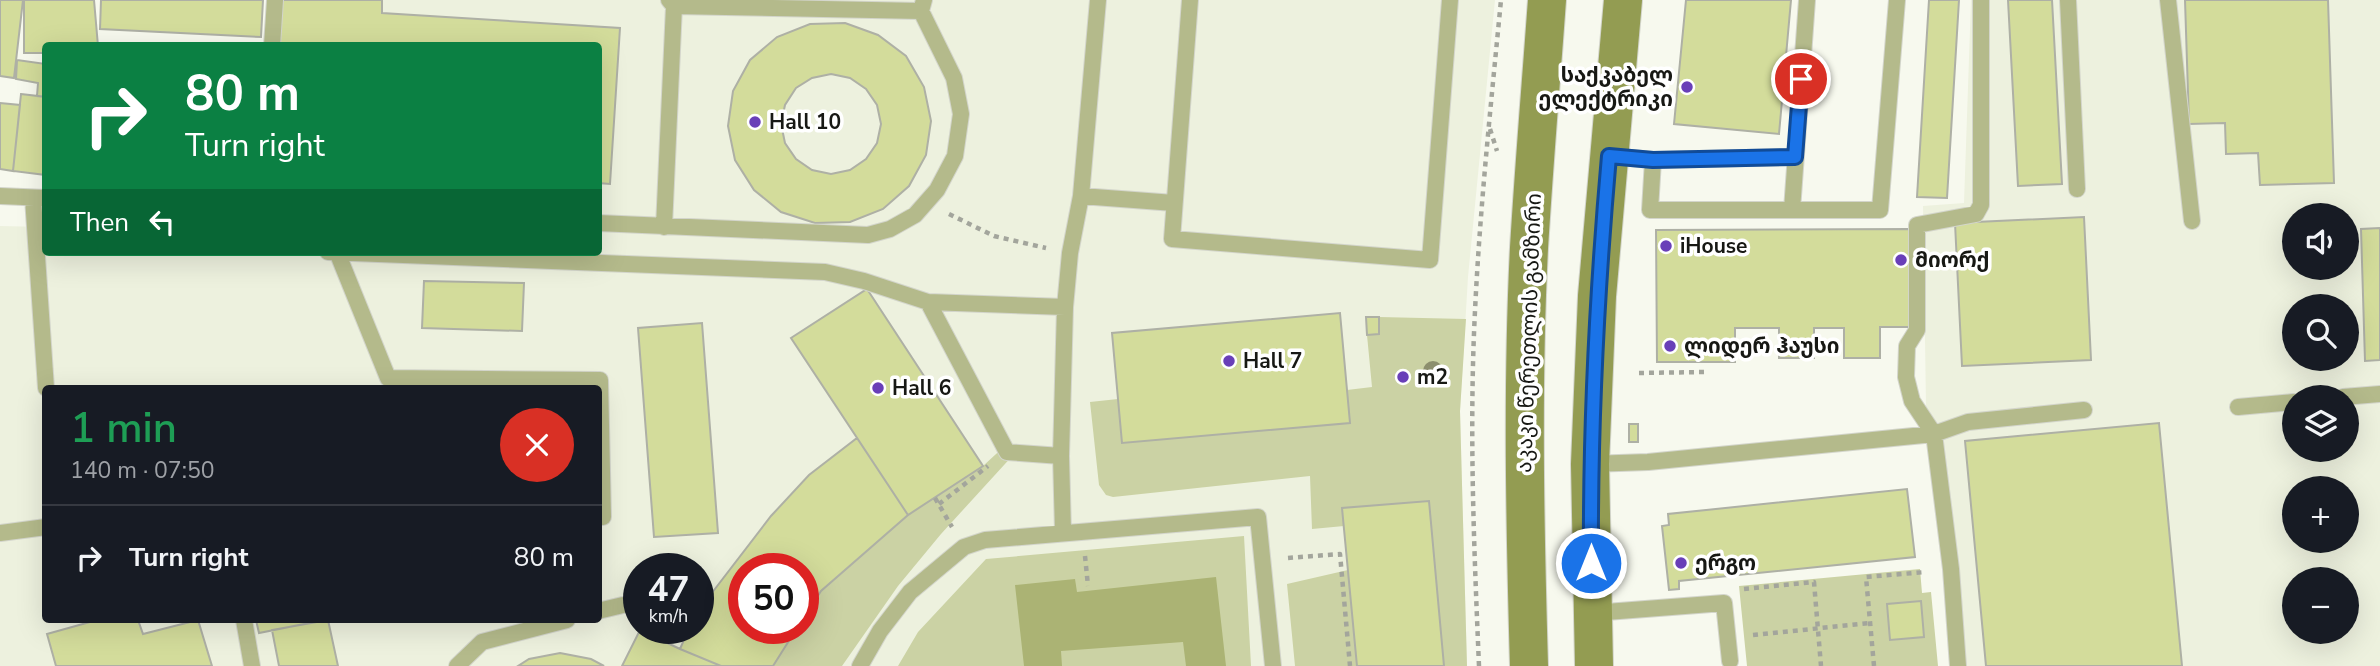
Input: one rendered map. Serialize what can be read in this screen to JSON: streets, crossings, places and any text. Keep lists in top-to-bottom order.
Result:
{
  "streets": {
    "main road": ["აკაკი წერეთლის გამზირი"]
  },
  "places": [
    "საქკაბელ ელექტრიკი",
    "Hall 10",
    "iHouse",
    "მიორქ",
    "ლიდერ ჰაუსი",
    "Hall 7",
    "m2",
    "Hall 6",
    "ერგო"
  ],
  "page": {
    "turn": ["80 m", "Turn right"],
    "then": "Then",
    "map_buttons": ["+", "−"],
    "heading": ["1 min", "140 m · 07:50"],
    "list": [
      {
        "name": "Turn right",
        "value": "80 m"
      }
    ],
    "speed": "47 km/h",
    "limit": "50"
  }
}
